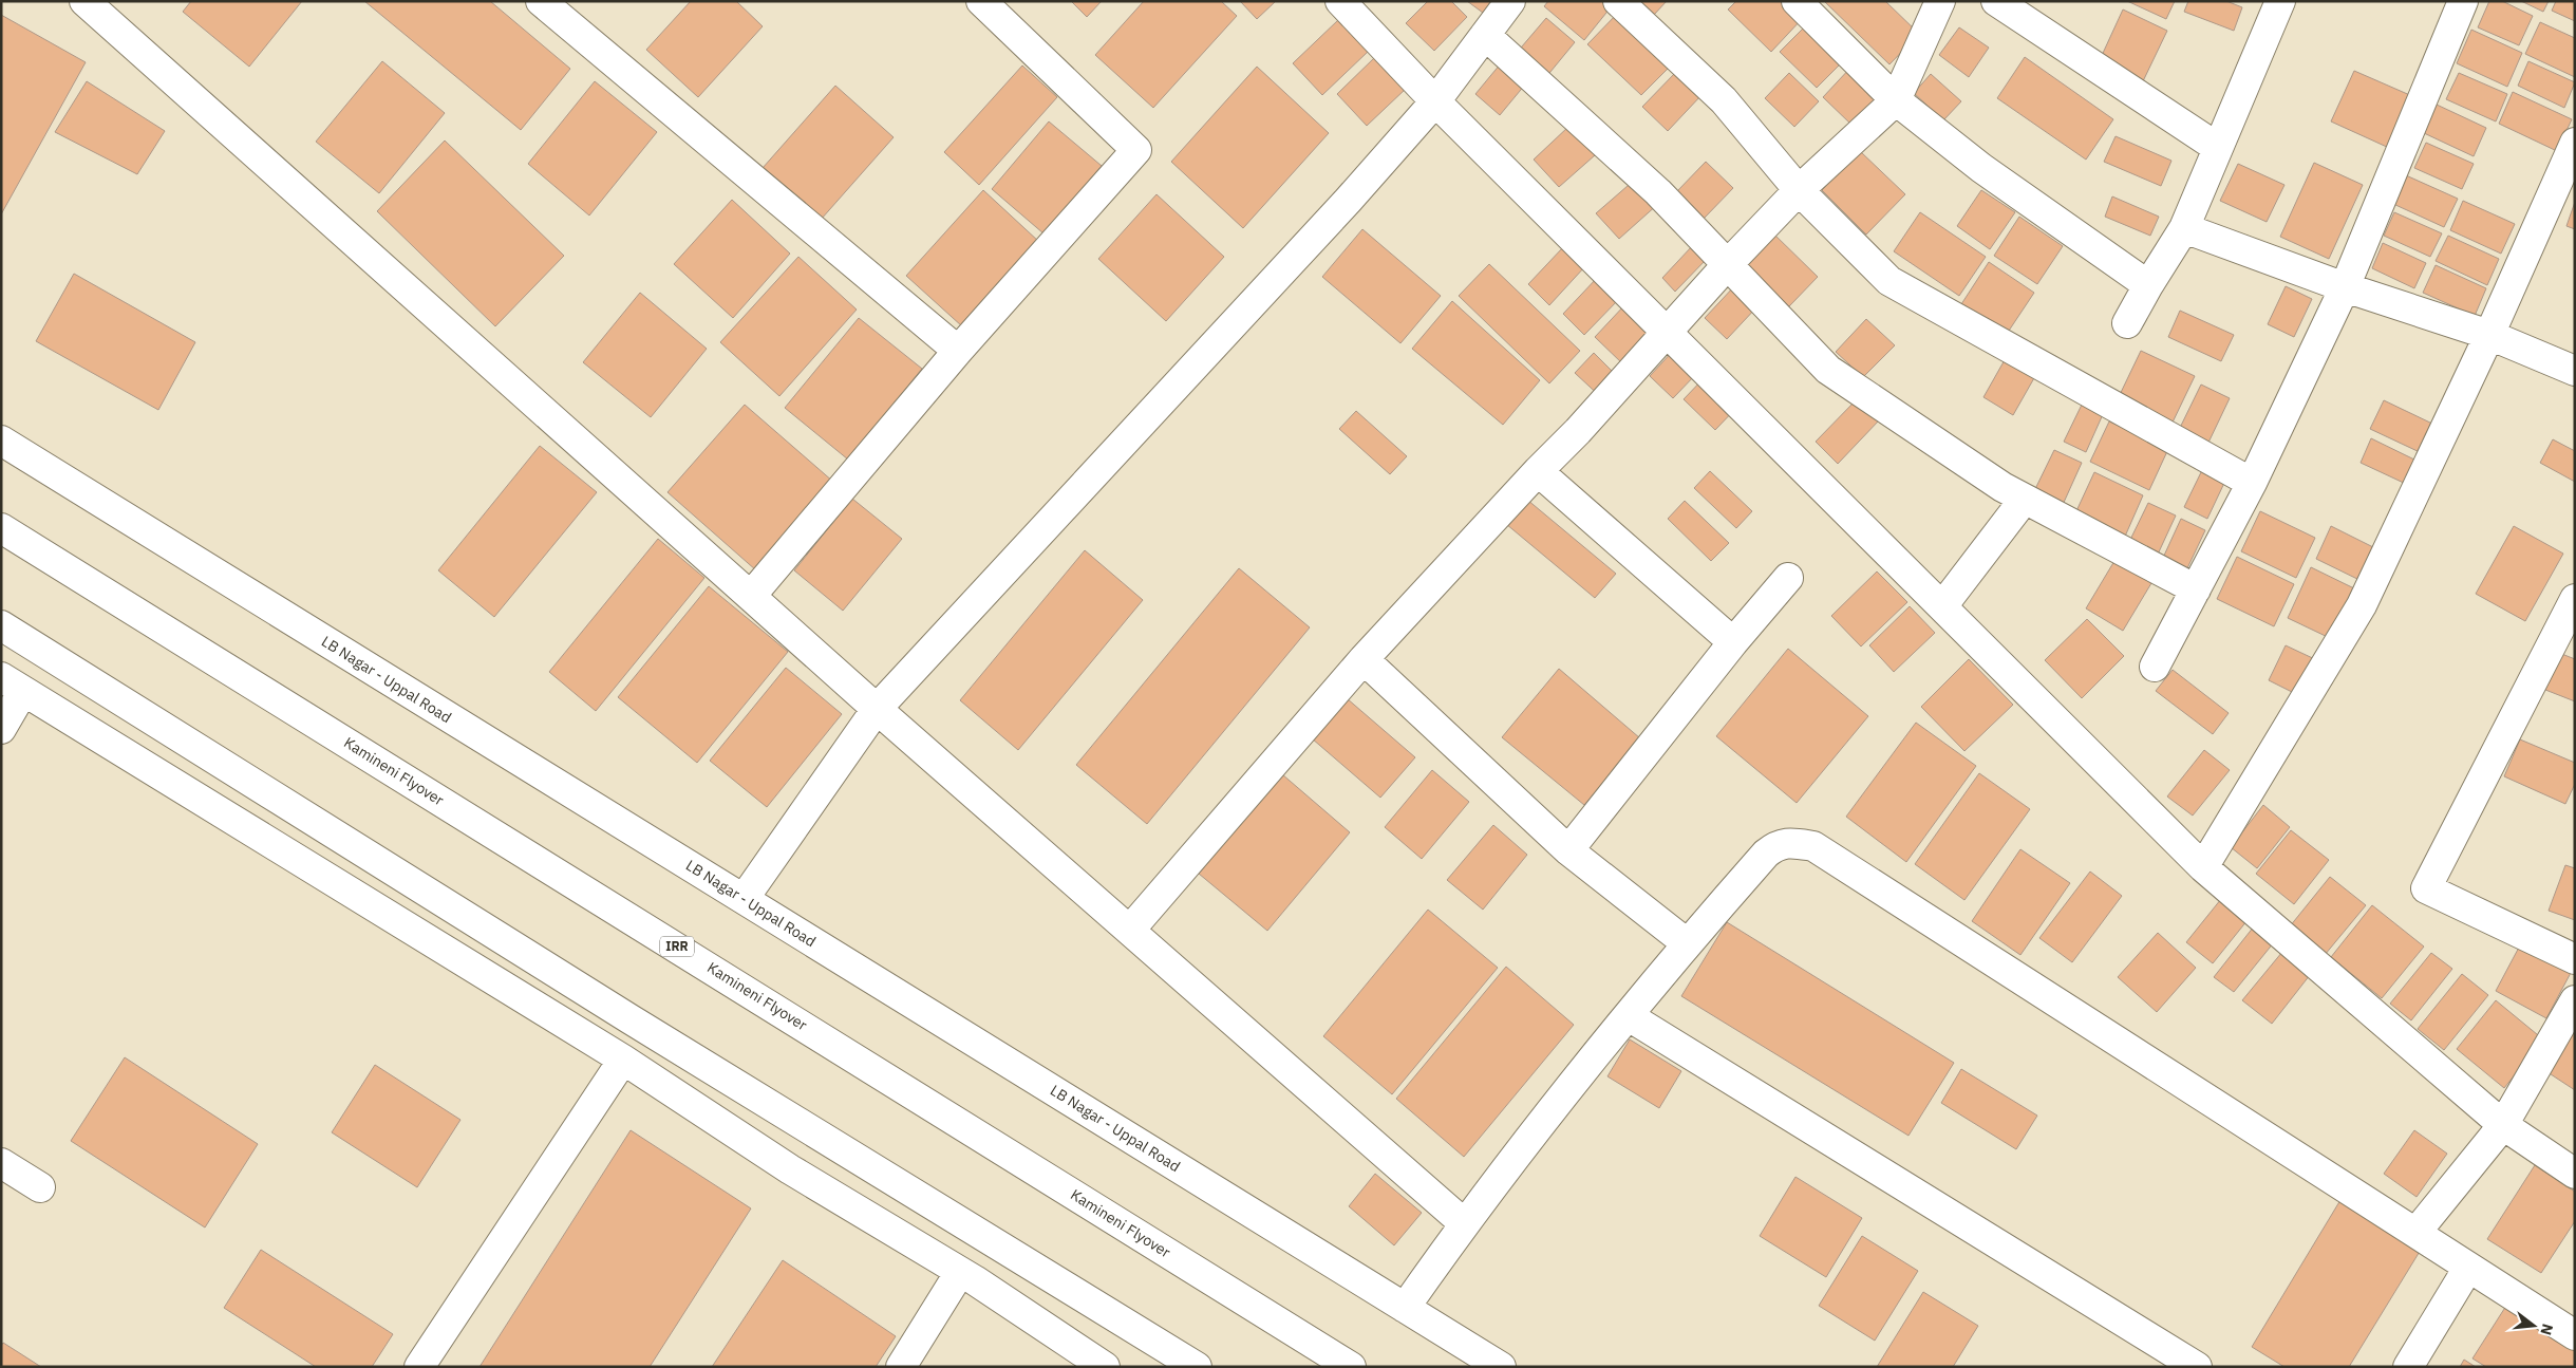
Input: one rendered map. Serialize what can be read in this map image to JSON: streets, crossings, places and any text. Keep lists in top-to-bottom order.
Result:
{
  "streets": {
    "main road": ["LB Nagar - Uppal Road", "Kamineni Flyover", "IRR"]
  },
  "north": "right"
}
